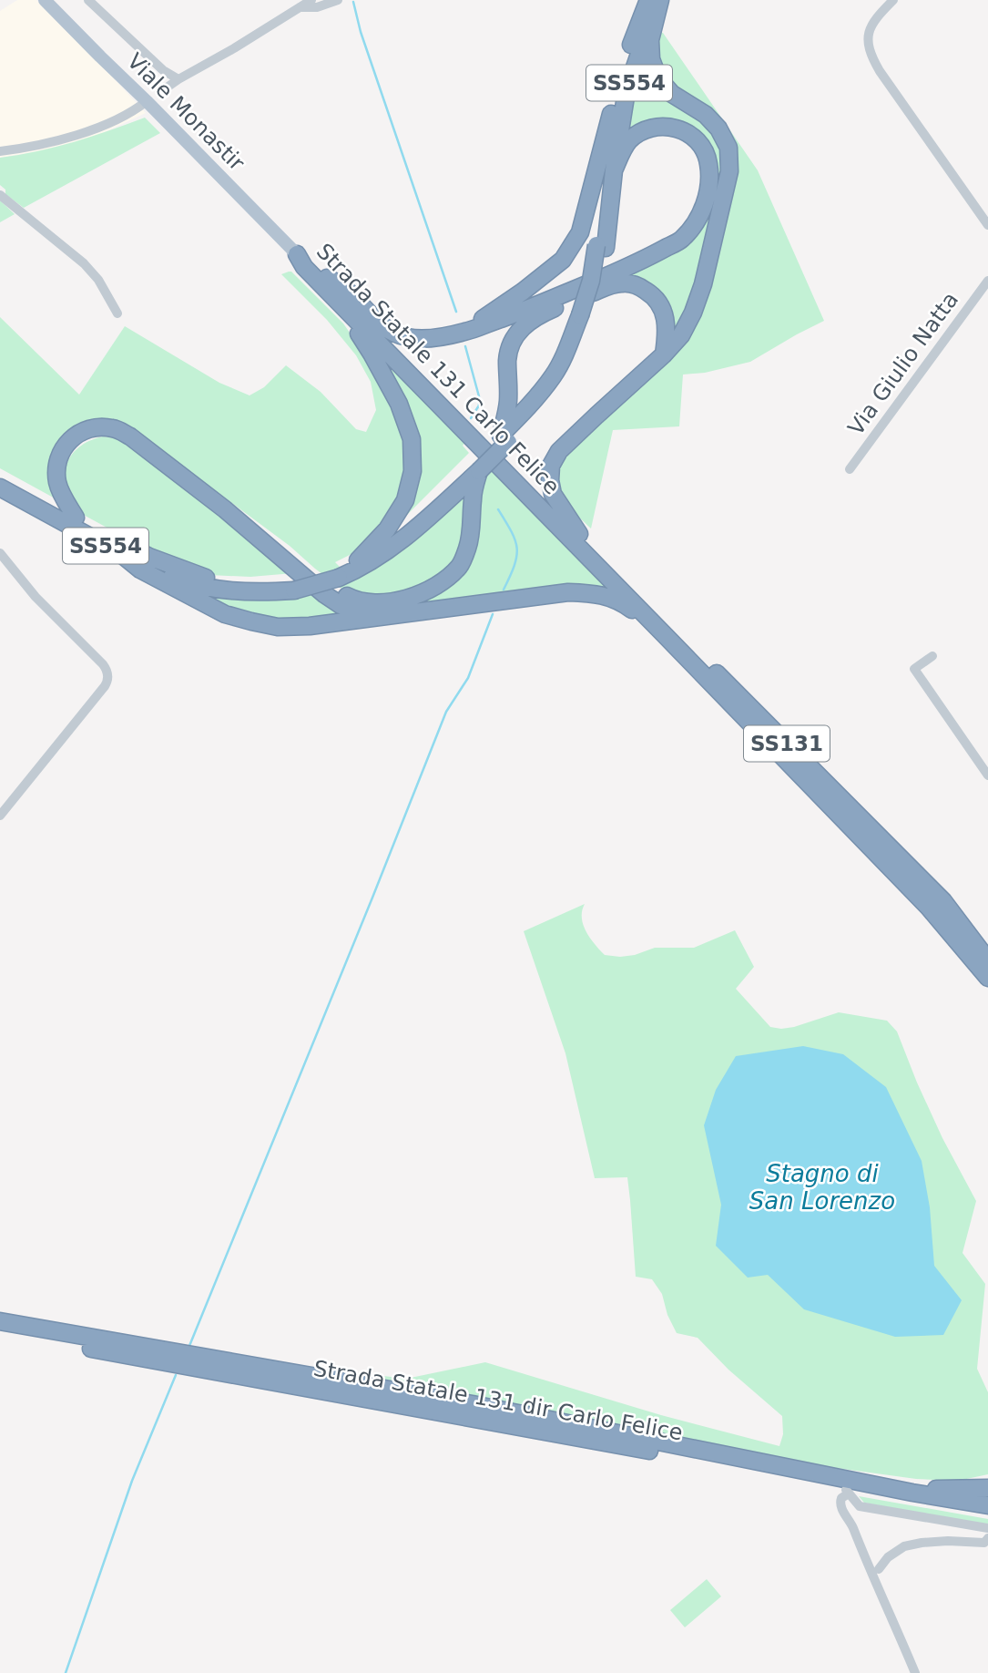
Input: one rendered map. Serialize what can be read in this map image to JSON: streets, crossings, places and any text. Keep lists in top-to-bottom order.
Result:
{
  "streets": {
    "highway": [
      "SS554",
      "Strada Statale 131 Carlo Felice",
      "SS131",
      "Strada Statale 131 dir Carlo Felice"
    ],
    "main road": ["Viale Monastir"],
    "street": ["Via Giulio Natta"]
  },
  "crossings": [
    ["Viale Monastir", "Strada Statale 131 Carlo Felice"]
  ],
  "water": ["Stagno di San Lorenzo"]
}
